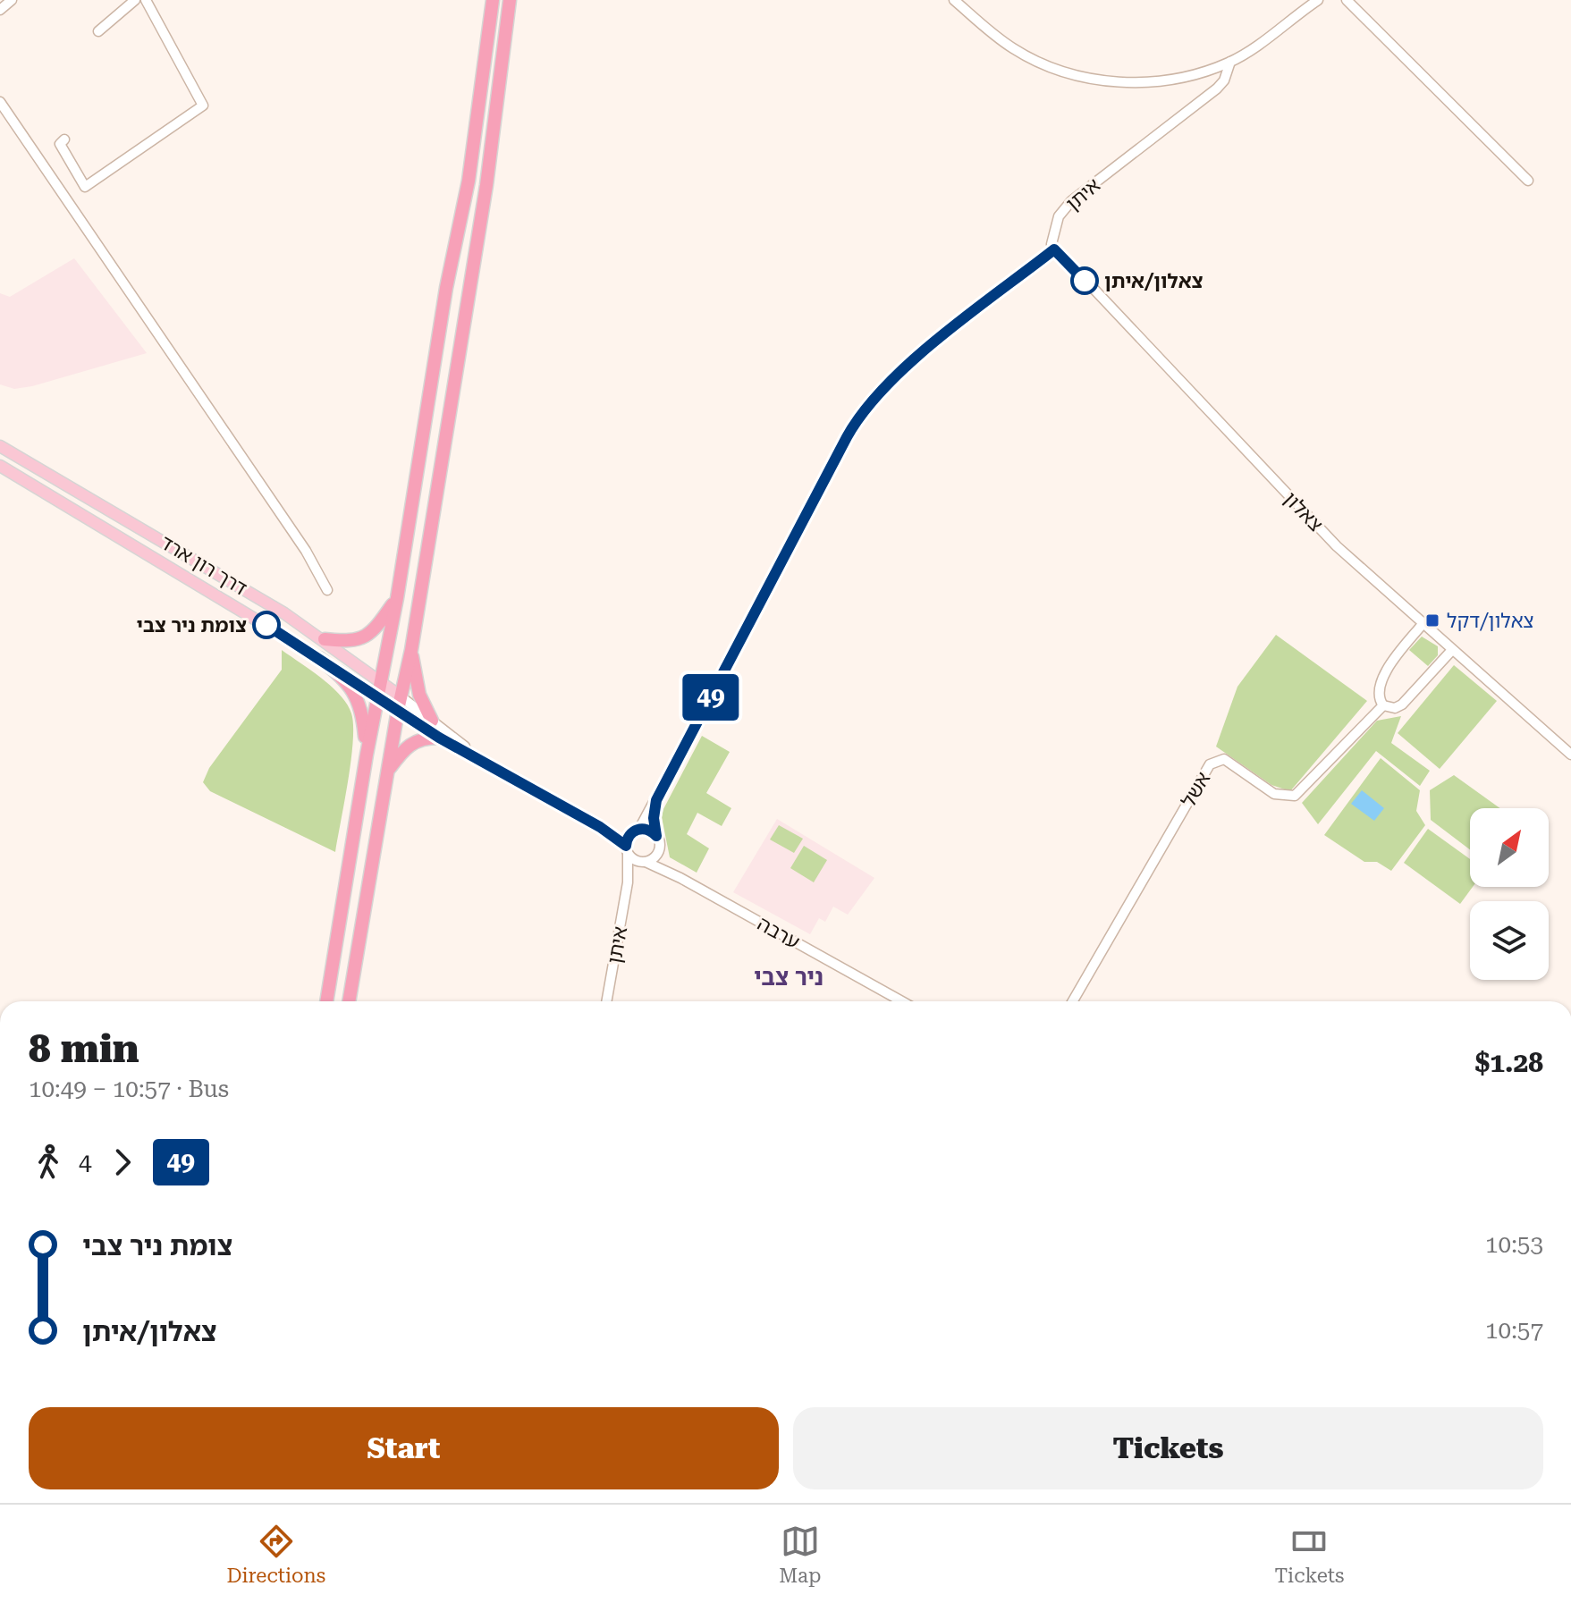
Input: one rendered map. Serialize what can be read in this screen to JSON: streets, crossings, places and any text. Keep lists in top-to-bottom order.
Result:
{
  "streets": {
    "main road": ["דרך רון ארד"],
    "street": [
      "איתן",
      "צאלון",
      "אשל",
      "ערבה"
    ]
  },
  "crossings": [
    ["איתן", "צאלון"],
    ["איתן", "ערבה"],
    ["צאלון", "אשל"]
  ],
  "districts": ["ניר צבי"],
  "places": {
    "other": ["צאלון/איתן", "צומת ניר צבי"],
    "transit": ["צאלון/דקל"]
  },
  "lines": ["bus line 49"],
  "north": "top right",
  "page": {
    "on_map": "49",
    "heading": ["8 min", "10:49 – 10:57 · Bus", "$1.28"],
    "legs": ["4", "49"],
    "list": [
      {
        "name": "צומת ניר צבי",
        "value": "10:53"
      },
      {
        "name": "צאלון/איתן",
        "value": "10:57"
      }
    ],
    "buttons": ["Start", "Tickets"],
    "tabs": ["Directions", "Map", "Tickets"]
  }
}
